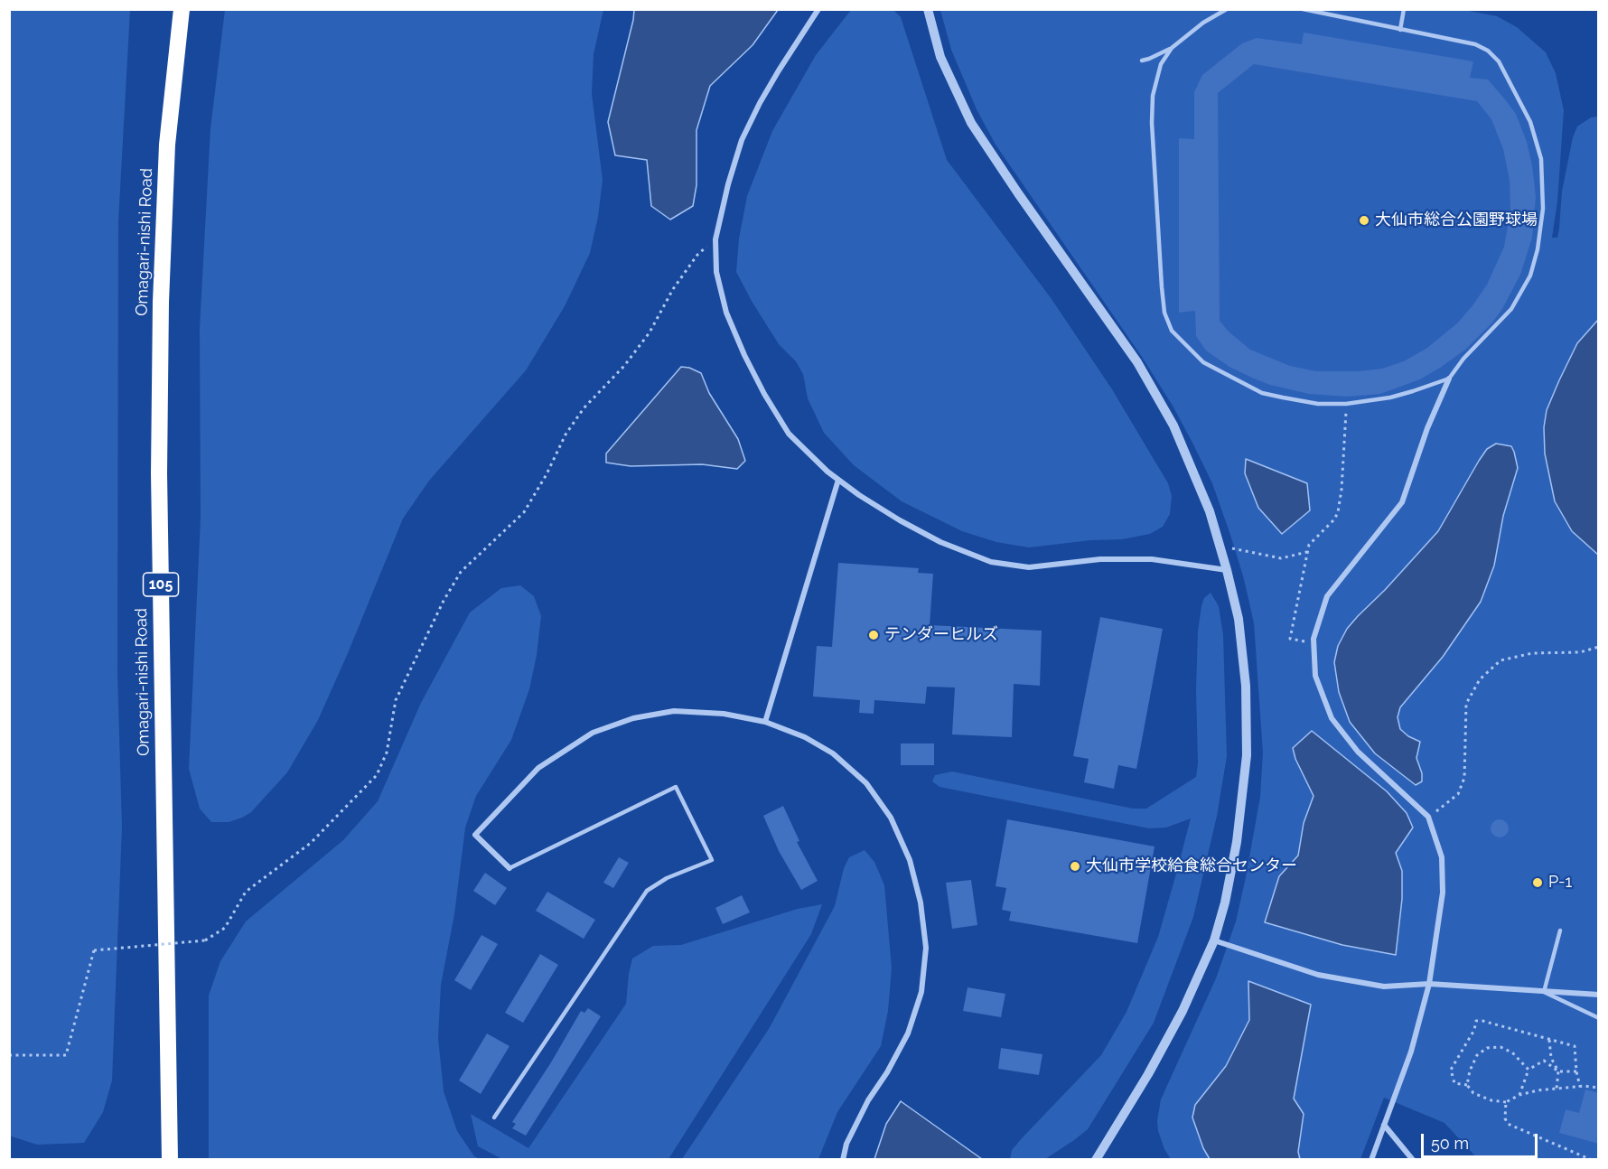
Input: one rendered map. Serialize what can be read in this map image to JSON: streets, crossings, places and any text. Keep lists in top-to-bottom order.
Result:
{
  "streets": {
    "highway": ["Omagari-nishi Road", "105"]
  },
  "places": [
    "大仙市総合公園野球場",
    "テンダーヒルズ",
    "大仙市学校給食総合センター",
    "P-1"
  ],
  "scale_bar": "50 m"
}
